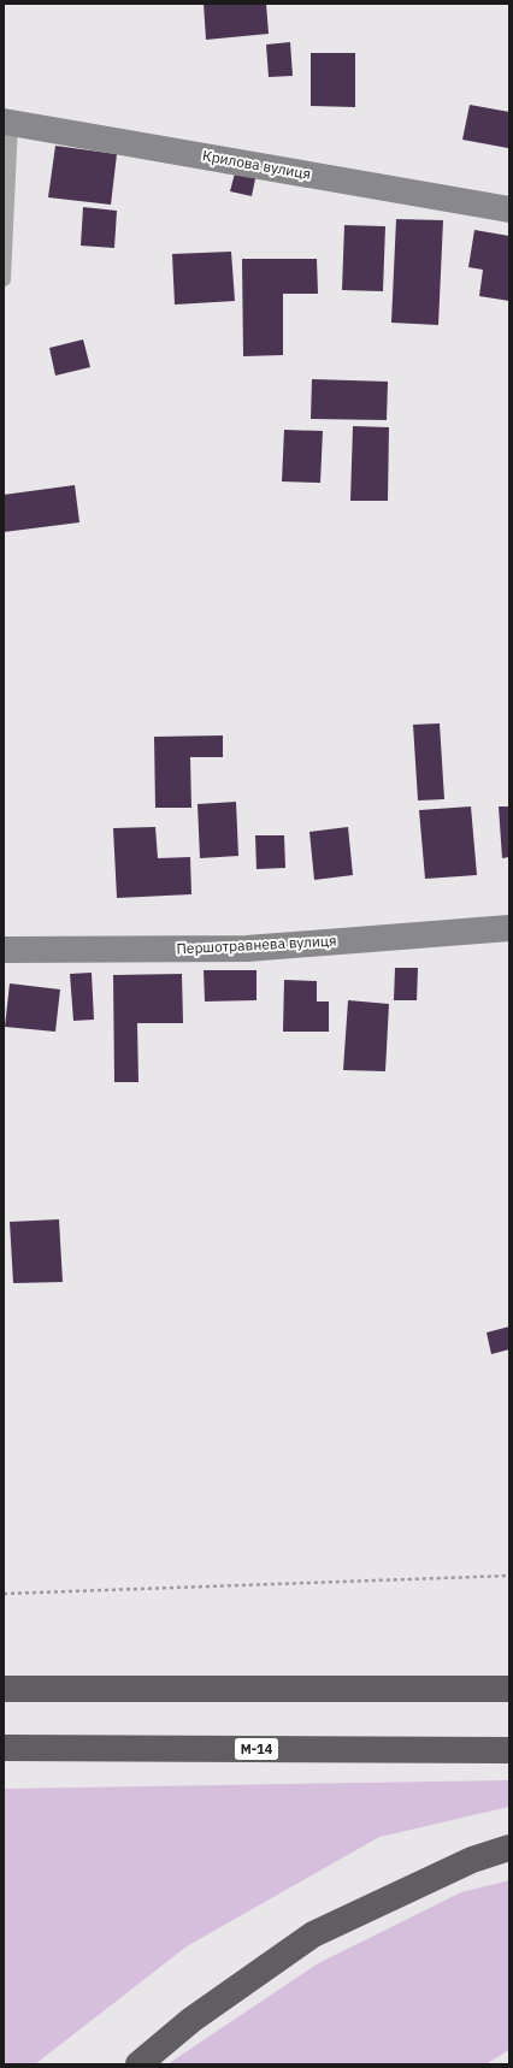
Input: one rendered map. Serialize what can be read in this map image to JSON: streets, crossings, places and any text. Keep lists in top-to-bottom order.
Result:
{
  "streets": {
    "highway": ["М-14"],
    "street": ["Крилова вулиця", "Першотравнева вулиця"]
  }
}
